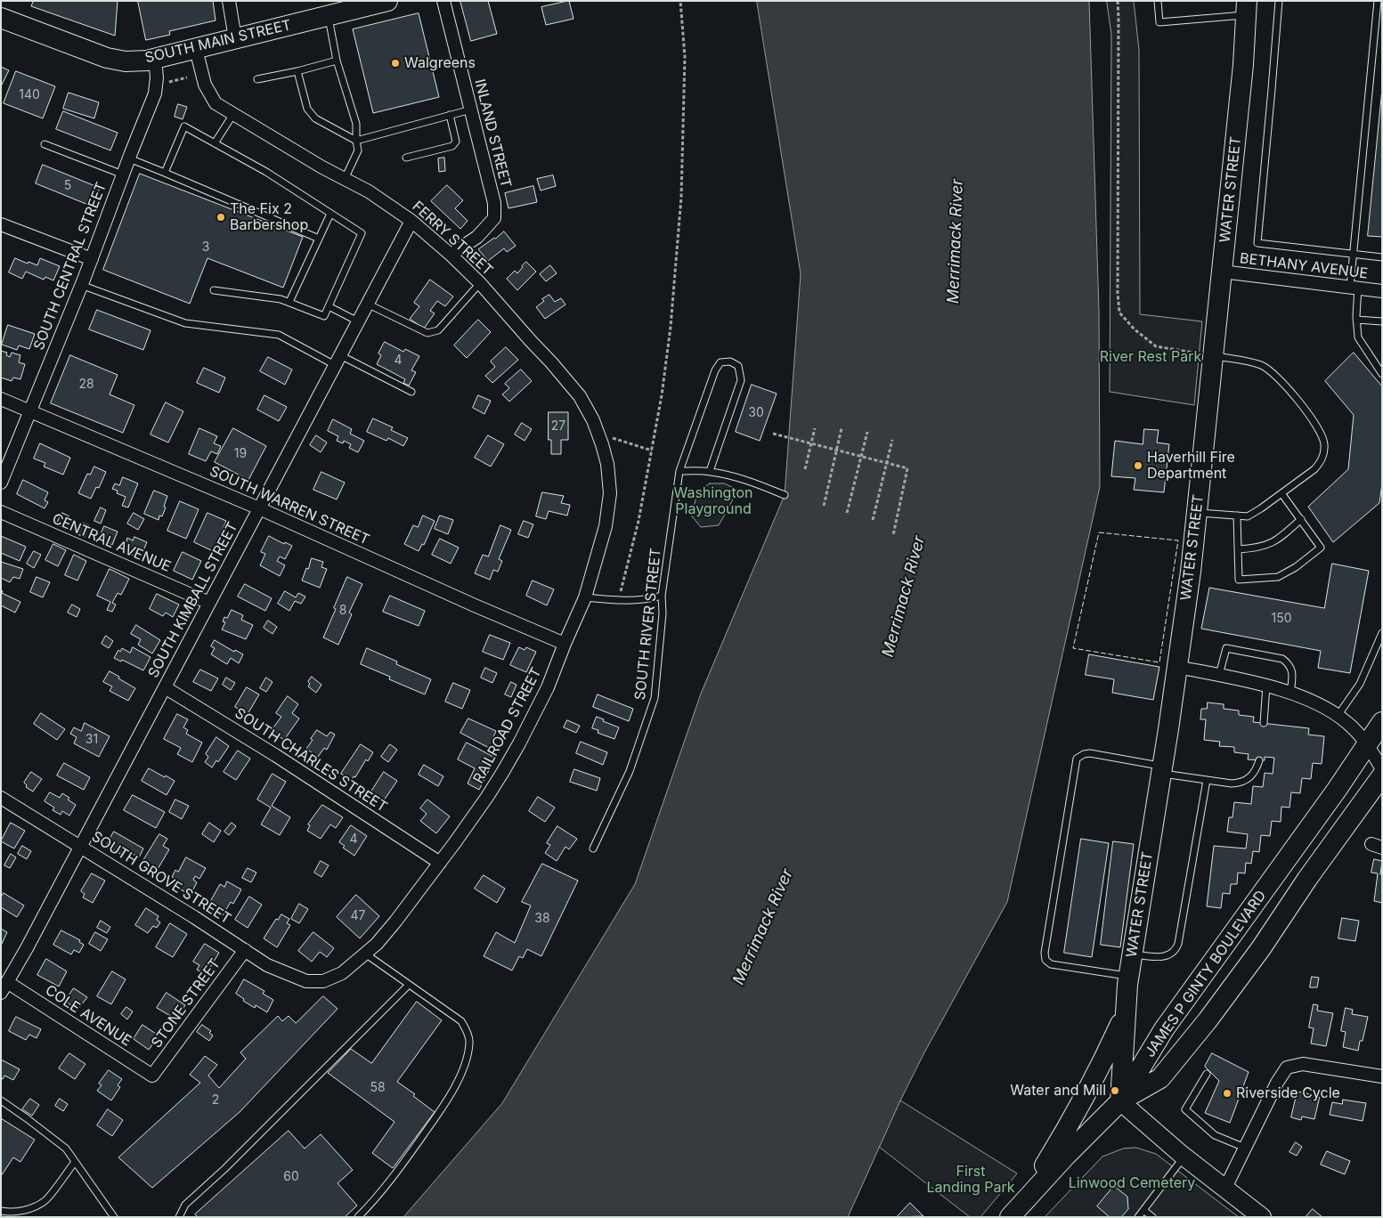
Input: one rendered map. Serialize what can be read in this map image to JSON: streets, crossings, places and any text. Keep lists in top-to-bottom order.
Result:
{
  "streets": {
    "main road": ["SOUTH MAIN STREET", "WATER STREET", "JAMES P GINTY BOULEVARD"],
    "street": [
      "INLAND STREET",
      "FERRY STREET",
      "SOUTH CENTRAL STREET",
      "BETHANY AVENUE",
      "SOUTH WARREN STREET",
      "CENTRAL AVENUE",
      "SOUTH KIMBALL STREET",
      "RAILROAD STREET",
      "SOUTH CHARLES STREET",
      "SOUTH GROVE STREET",
      "STONE STREET",
      "COLE AVENUE"
    ],
    "lane": ["SOUTH RIVER STREET"]
  },
  "crossings": [
    ["SOUTH MAIN STREET", "FERRY STREET"],
    ["SOUTH MAIN STREET", "SOUTH CENTRAL STREET"],
    ["INLAND STREET", "FERRY STREET"],
    ["WATER STREET", "BETHANY AVENUE"],
    ["WATER STREET", "JAMES P GINTY BOULEVARD"],
    ["FERRY STREET", "SOUTH KIMBALL STREET"],
    ["FERRY STREET", "RAILROAD STREET"],
    ["SOUTH CENTRAL STREET", "SOUTH WARREN STREET"],
    ["SOUTH WARREN STREET", "SOUTH KIMBALL STREET"],
    ["SOUTH WARREN STREET", "RAILROAD STREET"],
    ["CENTRAL AVENUE", "SOUTH KIMBALL STREET"],
    ["SOUTH KIMBALL STREET", "SOUTH CHARLES STREET"],
    ["SOUTH KIMBALL STREET", "SOUTH GROVE STREET"],
    ["SOUTH KIMBALL STREET", "COLE AVENUE"],
    ["RAILROAD STREET", "SOUTH CHARLES STREET"],
    ["RAILROAD STREET", "SOUTH GROVE STREET"],
    ["SOUTH GROVE STREET", "STONE STREET"],
    ["STONE STREET", "COLE AVENUE"]
  ],
  "water": ["Merrimack River"],
  "parks": [
    "River Rest Park",
    "Washington Playground",
    "First Landing Park",
    "Linwood Cemetery"
  ],
  "places": [
    "Walgreens",
    "The Fix 2 Barbershop",
    "Haverhill Fire Department",
    "Water and Mill",
    "Riverside Cycle"
  ],
  "house_numbers": [
    "140",
    "5",
    "3",
    "4",
    "28",
    "30",
    "27",
    "19",
    "8",
    "150",
    "31",
    "4",
    "47",
    "38",
    "58",
    "2",
    "60"
  ]
}
